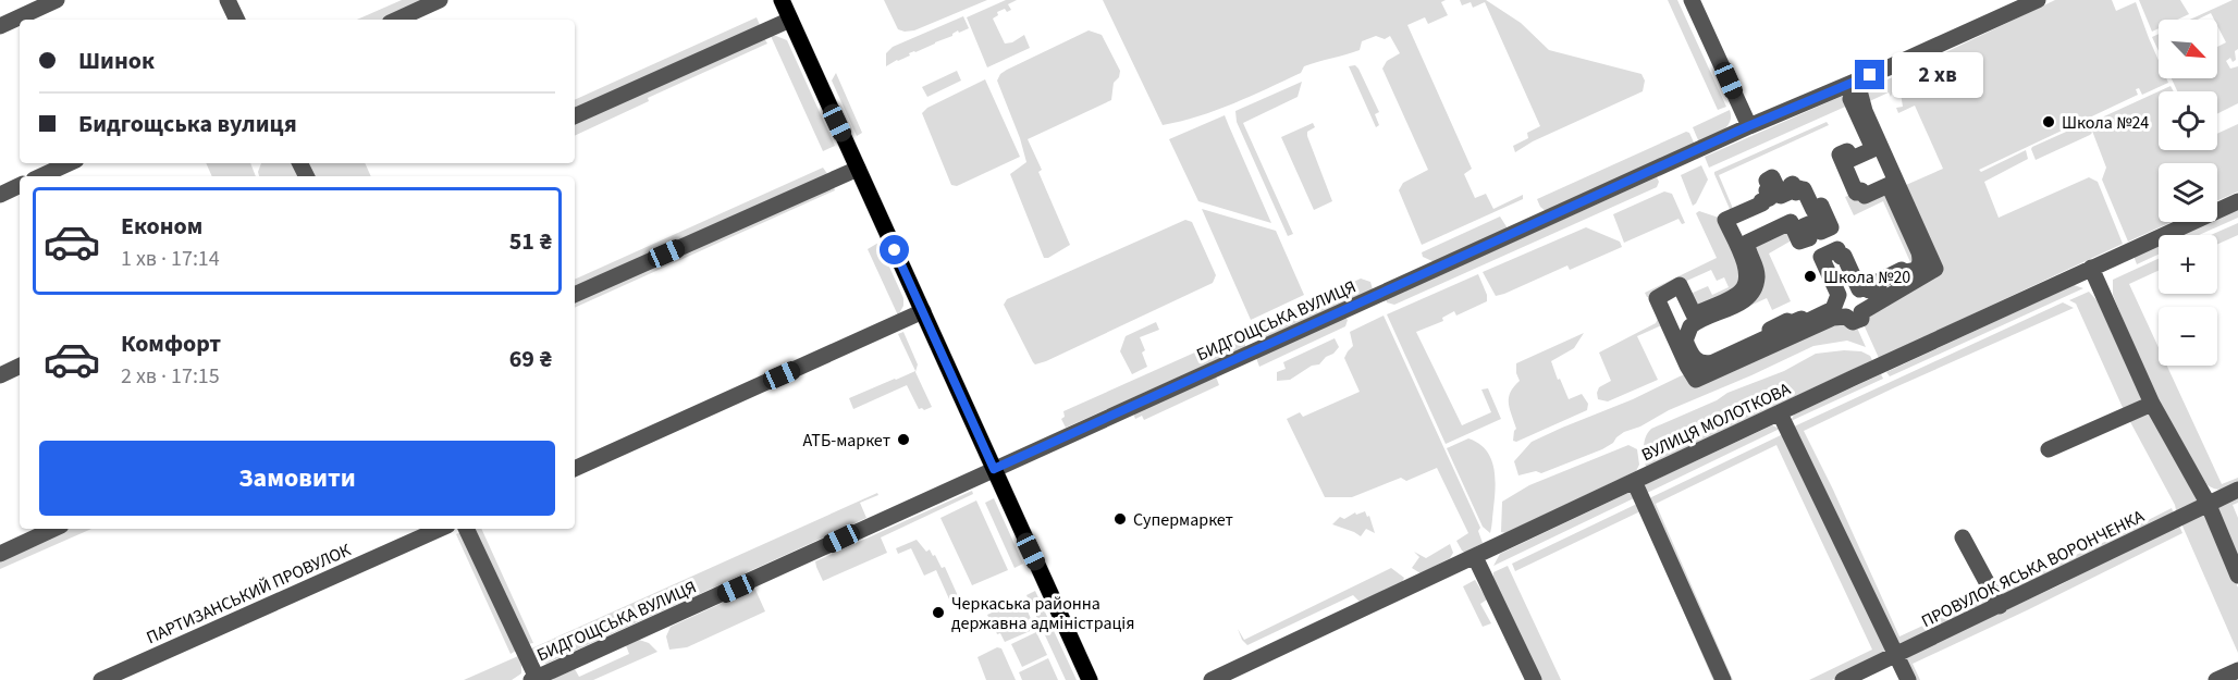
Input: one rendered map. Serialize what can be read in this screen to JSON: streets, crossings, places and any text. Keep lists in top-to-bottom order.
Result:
{
  "streets": {
    "street": [
      "БИДГОЩСЬКА ВУЛИЦЯ",
      "ВУЛИЦЯ МОЛОТКОВА",
      "ПРОВУЛОК ЯСЬКА ВОРОНЧЕНКА",
      "ПАРТИЗАНСЬКИЙ ПРОВУЛОК"
    ]
  },
  "places": [
    "Школа №24",
    "Школа №20",
    "АТБ-маркет",
    "Супермаркет",
    "Черкаська районна державна адміністрація"
  ],
  "north": "bottom right",
  "page": {
    "map_buttons": ["+", "−"],
    "banner": ["Шинок", "Бидгощська вулиця"],
    "bubble": "2 хв",
    "list": [
      {
        "name": "Економ",
        "note": "1 хв · 17:14",
        "value": "51 ₴"
      },
      {
        "name": "Комфорт",
        "note": "2 хв · 17:15",
        "value": "69 ₴"
      }
    ],
    "buttons": "Замовити"
  }
}
